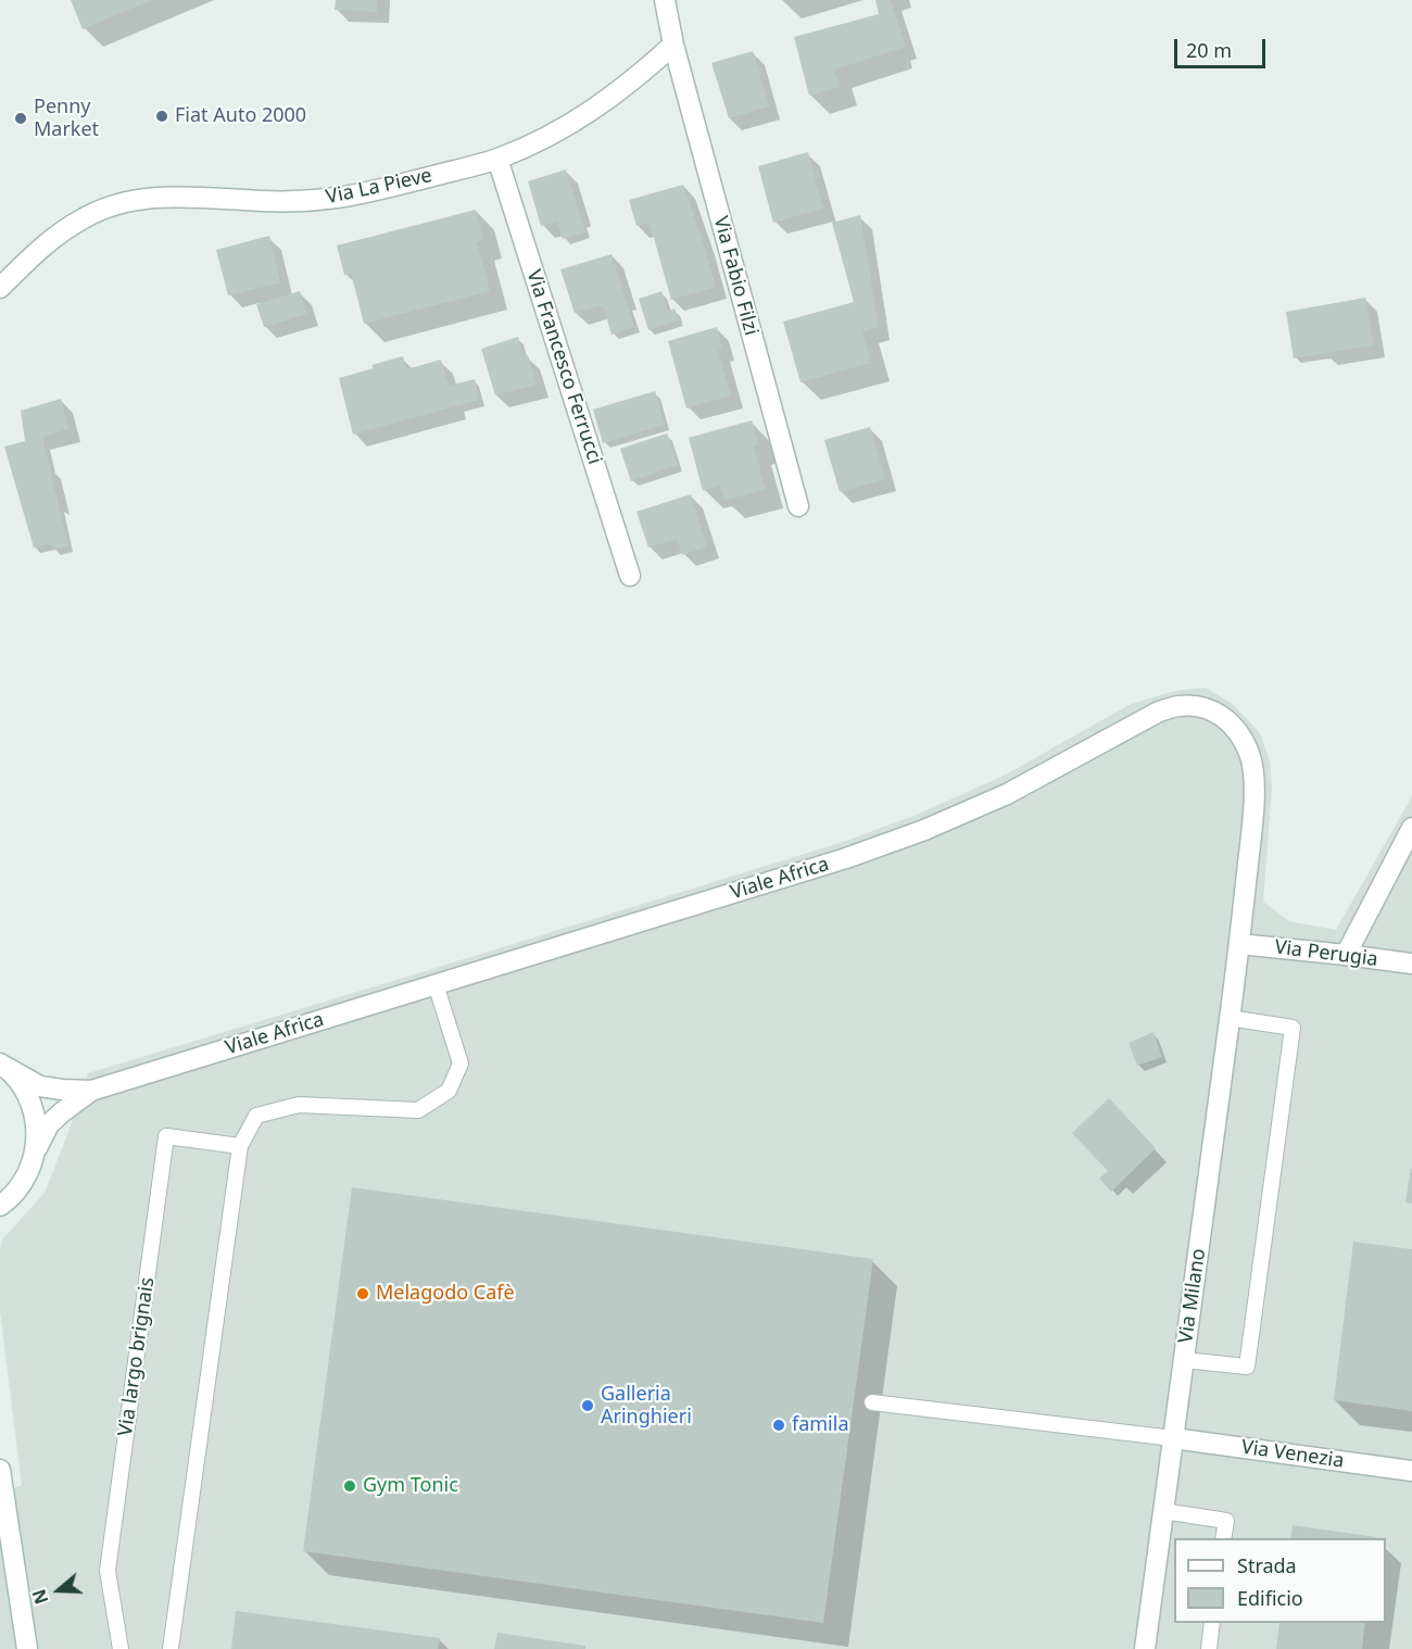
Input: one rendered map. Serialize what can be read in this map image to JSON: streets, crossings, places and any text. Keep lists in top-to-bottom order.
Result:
{
  "streets": {
    "street": [
      "Via La Pieve",
      "Via Fabio Filzi",
      "Via Francesco Ferrucci",
      "Viale Africa",
      "Via Perugia",
      "Via Milano",
      "Via Venezia"
    ],
    "lane": ["Via largo brignais"]
  },
  "crossings": [
    ["Via La Pieve", "Via Fabio Filzi"],
    ["Via La Pieve", "Via Francesco Ferrucci"],
    ["Viale Africa", "Via Perugia"],
    ["Viale Africa", "Via Milano"],
    ["Via Perugia", "Via Milano"],
    ["Via Milano", "Via Venezia"]
  ],
  "places": [
    "Fiat Auto 2000",
    "Penny Market",
    "Melagodo Cafè",
    "Galleria Aringhieri",
    "famila",
    "Gym Tonic"
  ],
  "legend": ["Strada", "Edificio"],
  "scale_bar": "20 m",
  "north": "left"
}
